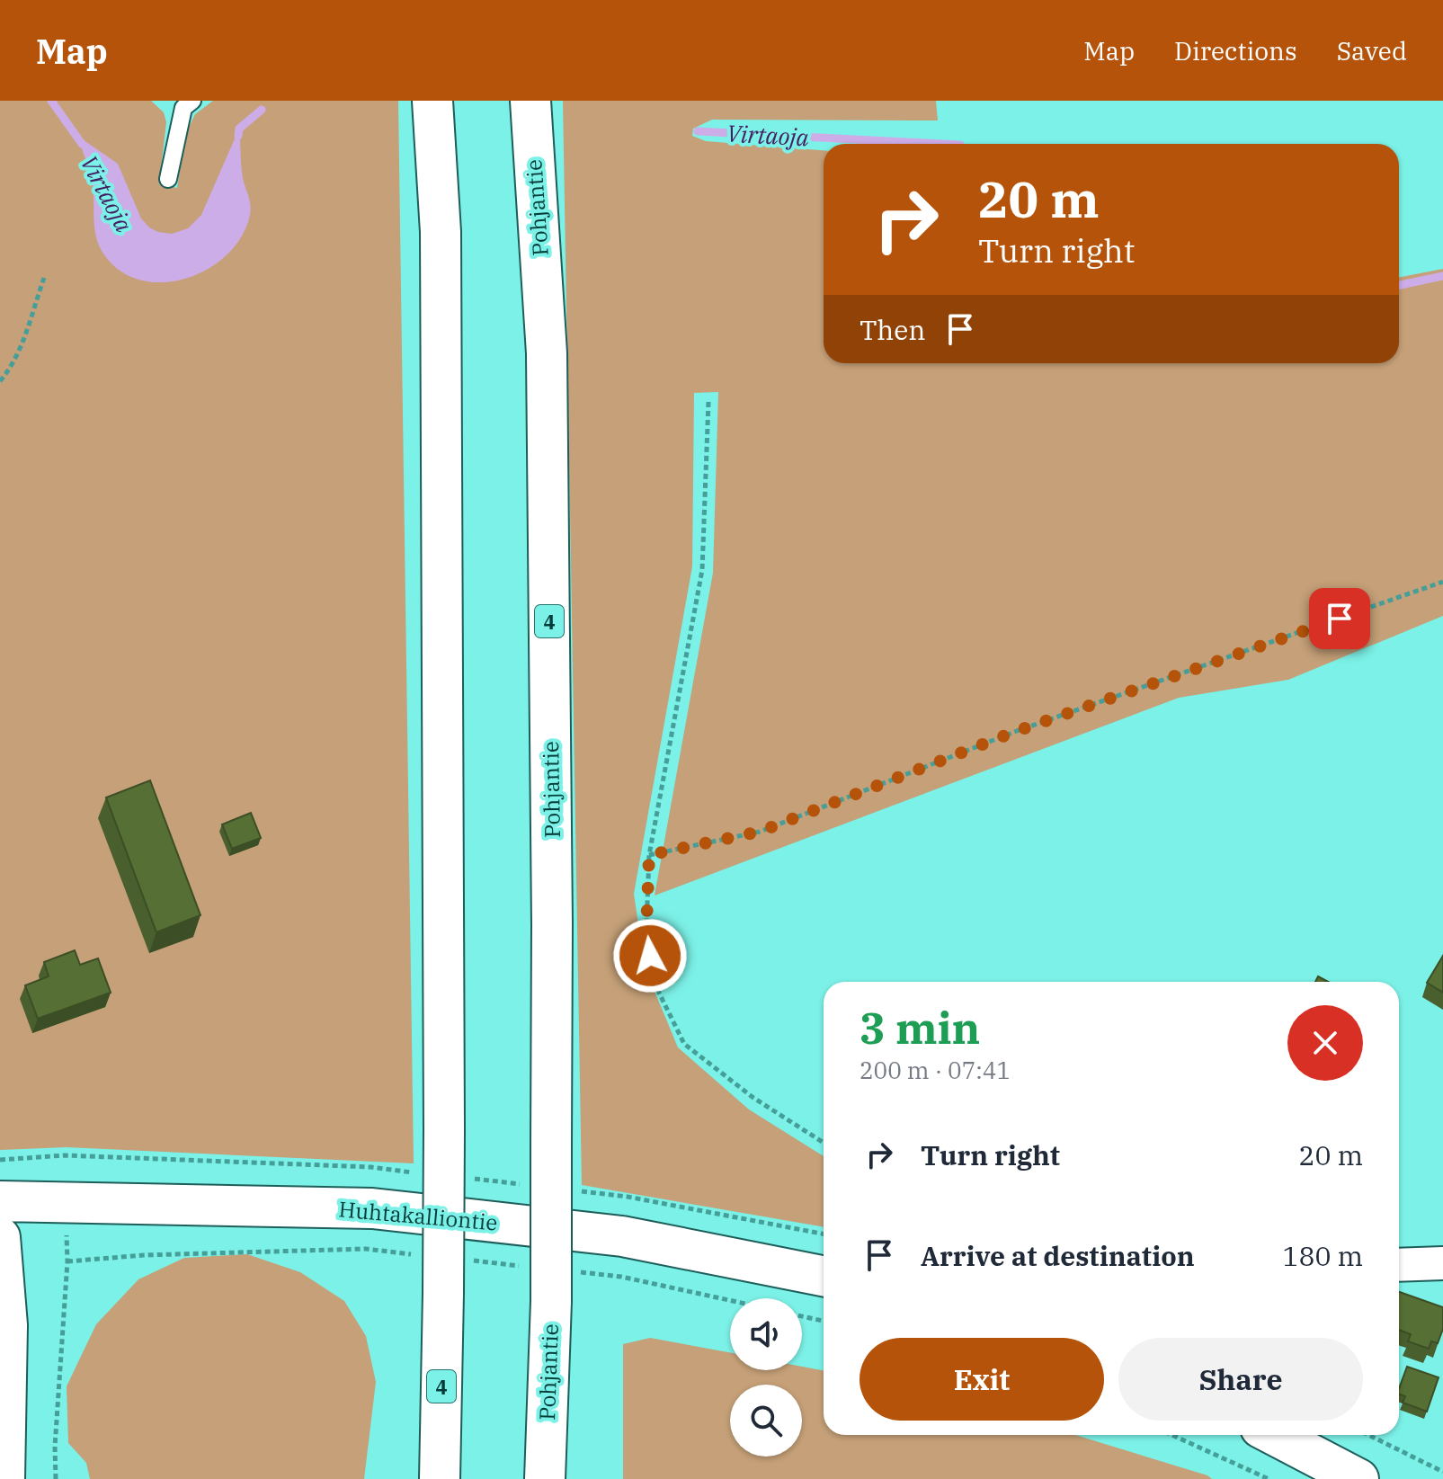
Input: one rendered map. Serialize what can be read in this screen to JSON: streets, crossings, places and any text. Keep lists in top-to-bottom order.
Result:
{
  "streets": {
    "main road": ["Pohjantie", "4", "Huhtakalliontie"]
  },
  "water": ["Virtaoja"],
  "page": {
    "header": "Map",
    "nav": ["Map", "Directions", "Saved"],
    "turn": ["20 m", "Turn right"],
    "then": "Then",
    "heading": ["3 min", "200 m · 07:41"],
    "list": [
      {
        "name": "Turn right",
        "value": "20 m"
      },
      {
        "name": "Arrive at destination",
        "value": "180 m"
      }
    ],
    "buttons": ["Exit", "Share"]
  }
}
